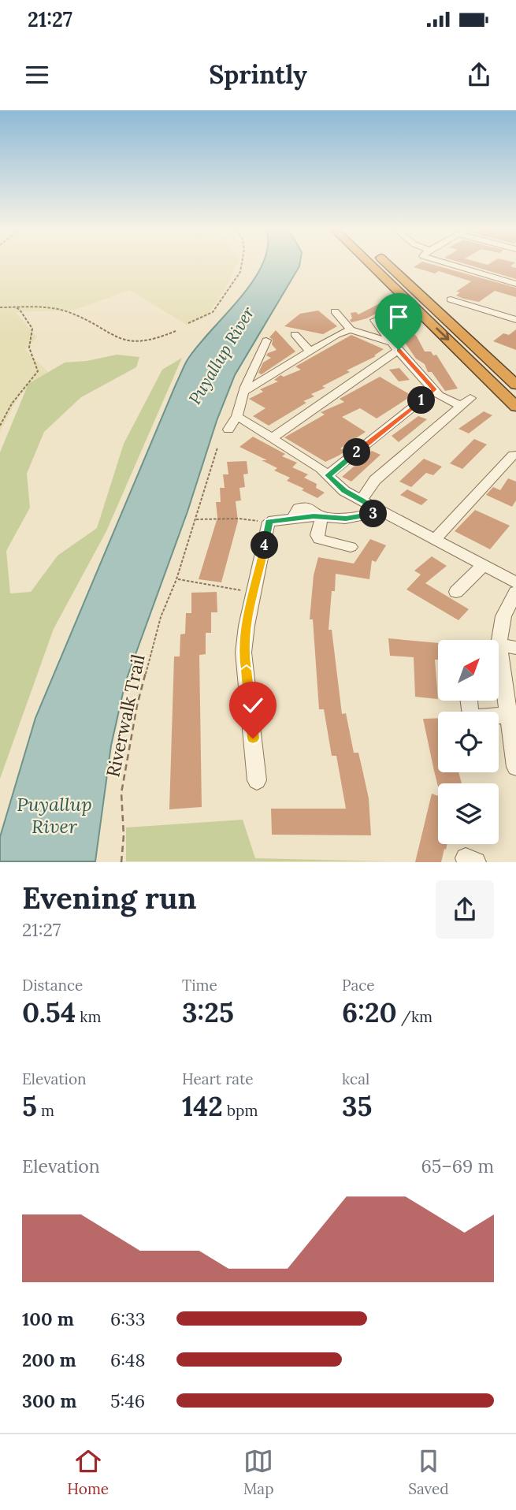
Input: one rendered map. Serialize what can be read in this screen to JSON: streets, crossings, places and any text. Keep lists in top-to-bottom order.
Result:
{
  "streets": {
    "path": ["Riverwalk Trail"]
  },
  "water": ["Puyallup River"],
  "north": "top right",
  "page": {
    "status": "21:27",
    "header": "Sprintly",
    "pins": [
      "1",
      "2",
      "3",
      "4"
    ],
    "heading": ["Evening run", "21:27"],
    "stats": [
      ["Distance", "0.54 km"],
      ["Time", "3:25"],
      ["Pace", "6:20 /km"],
      ["Elevation", "5 m"],
      ["Heart rate", "142 bpm"],
      ["kcal", "35"]
    ],
    "chart": ["Elevation", "65–69 m"],
    "list": [
      {
        "name": "100 m",
        "note": "6:33"
      },
      {
        "name": "200 m",
        "note": "6:48"
      },
      {
        "name": "300 m",
        "note": "5:46"
      }
    ],
    "tabs": ["Home", "Map", "Saved"]
  }
}
